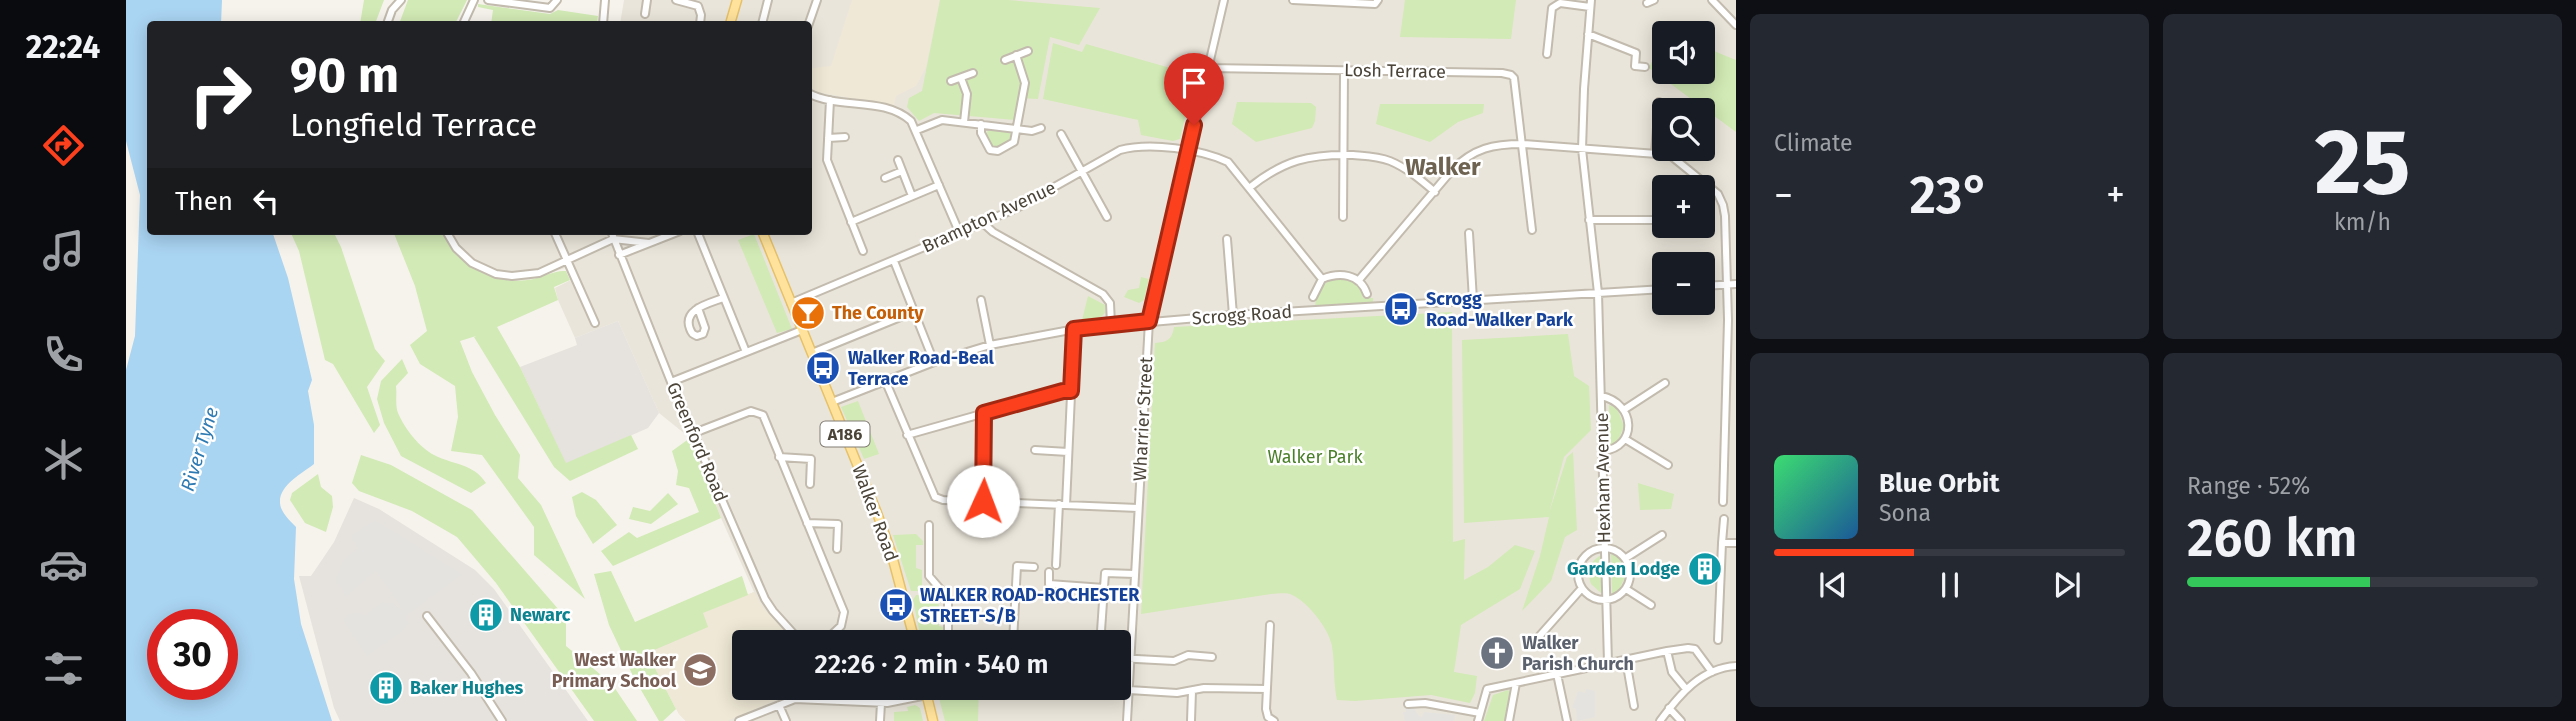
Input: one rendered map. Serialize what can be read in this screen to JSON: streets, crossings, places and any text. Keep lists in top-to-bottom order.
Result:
{
  "streets": {
    "main road": ["A186", "Walker Road"],
    "street": [
      "Losh Terrace",
      "Brampton Avenue",
      "Scrogg Road",
      "Wharrier Street",
      "Greenford Road",
      "Hexham Avenue"
    ]
  },
  "crossings": [
    ["Losh Terrace", "Wharrier Street"],
    ["Brampton Avenue", "Scrogg Road"],
    ["Brampton Avenue", "Wharrier Street"],
    ["Brampton Avenue", "Walker Road"],
    ["Scrogg Road", "Wharrier Street"],
    ["Scrogg Road", "Hexham Avenue"],
    ["Scrogg Road", "Walker Road"]
  ],
  "districts": ["Walker"],
  "water": ["River Tyne"],
  "parks": ["Walker Park"],
  "places": {
    "bus stop": ["Scrogg Road-Walker Park", "Walker Road-Beal Terrace", "WALKER ROAD-ROCHESTER STREET-S/B"],
    "bar": ["The County"],
    "building": ["Garden Lodge", "Newarc", "Baker Hughes"],
    "church": ["Walker Parish Church"],
    "school or university": ["West Walker Primary School"]
  },
  "page": {
    "tabs": "22:24",
    "tile": [
      "Climate",
      ["25", "km/h"],
      ["Range · 52%", "260 km"]
    ],
    "map_buttons": ["+", "−"],
    "turn": ["90 m", "Longfield Terrace"],
    "heat": ["−", "23°", "+"],
    "then": "Then",
    "song": ["Blue Orbit", "Sona"],
    "limit": "30",
    "trip": "22:26 · 2 min · 540 m"
  }
}
